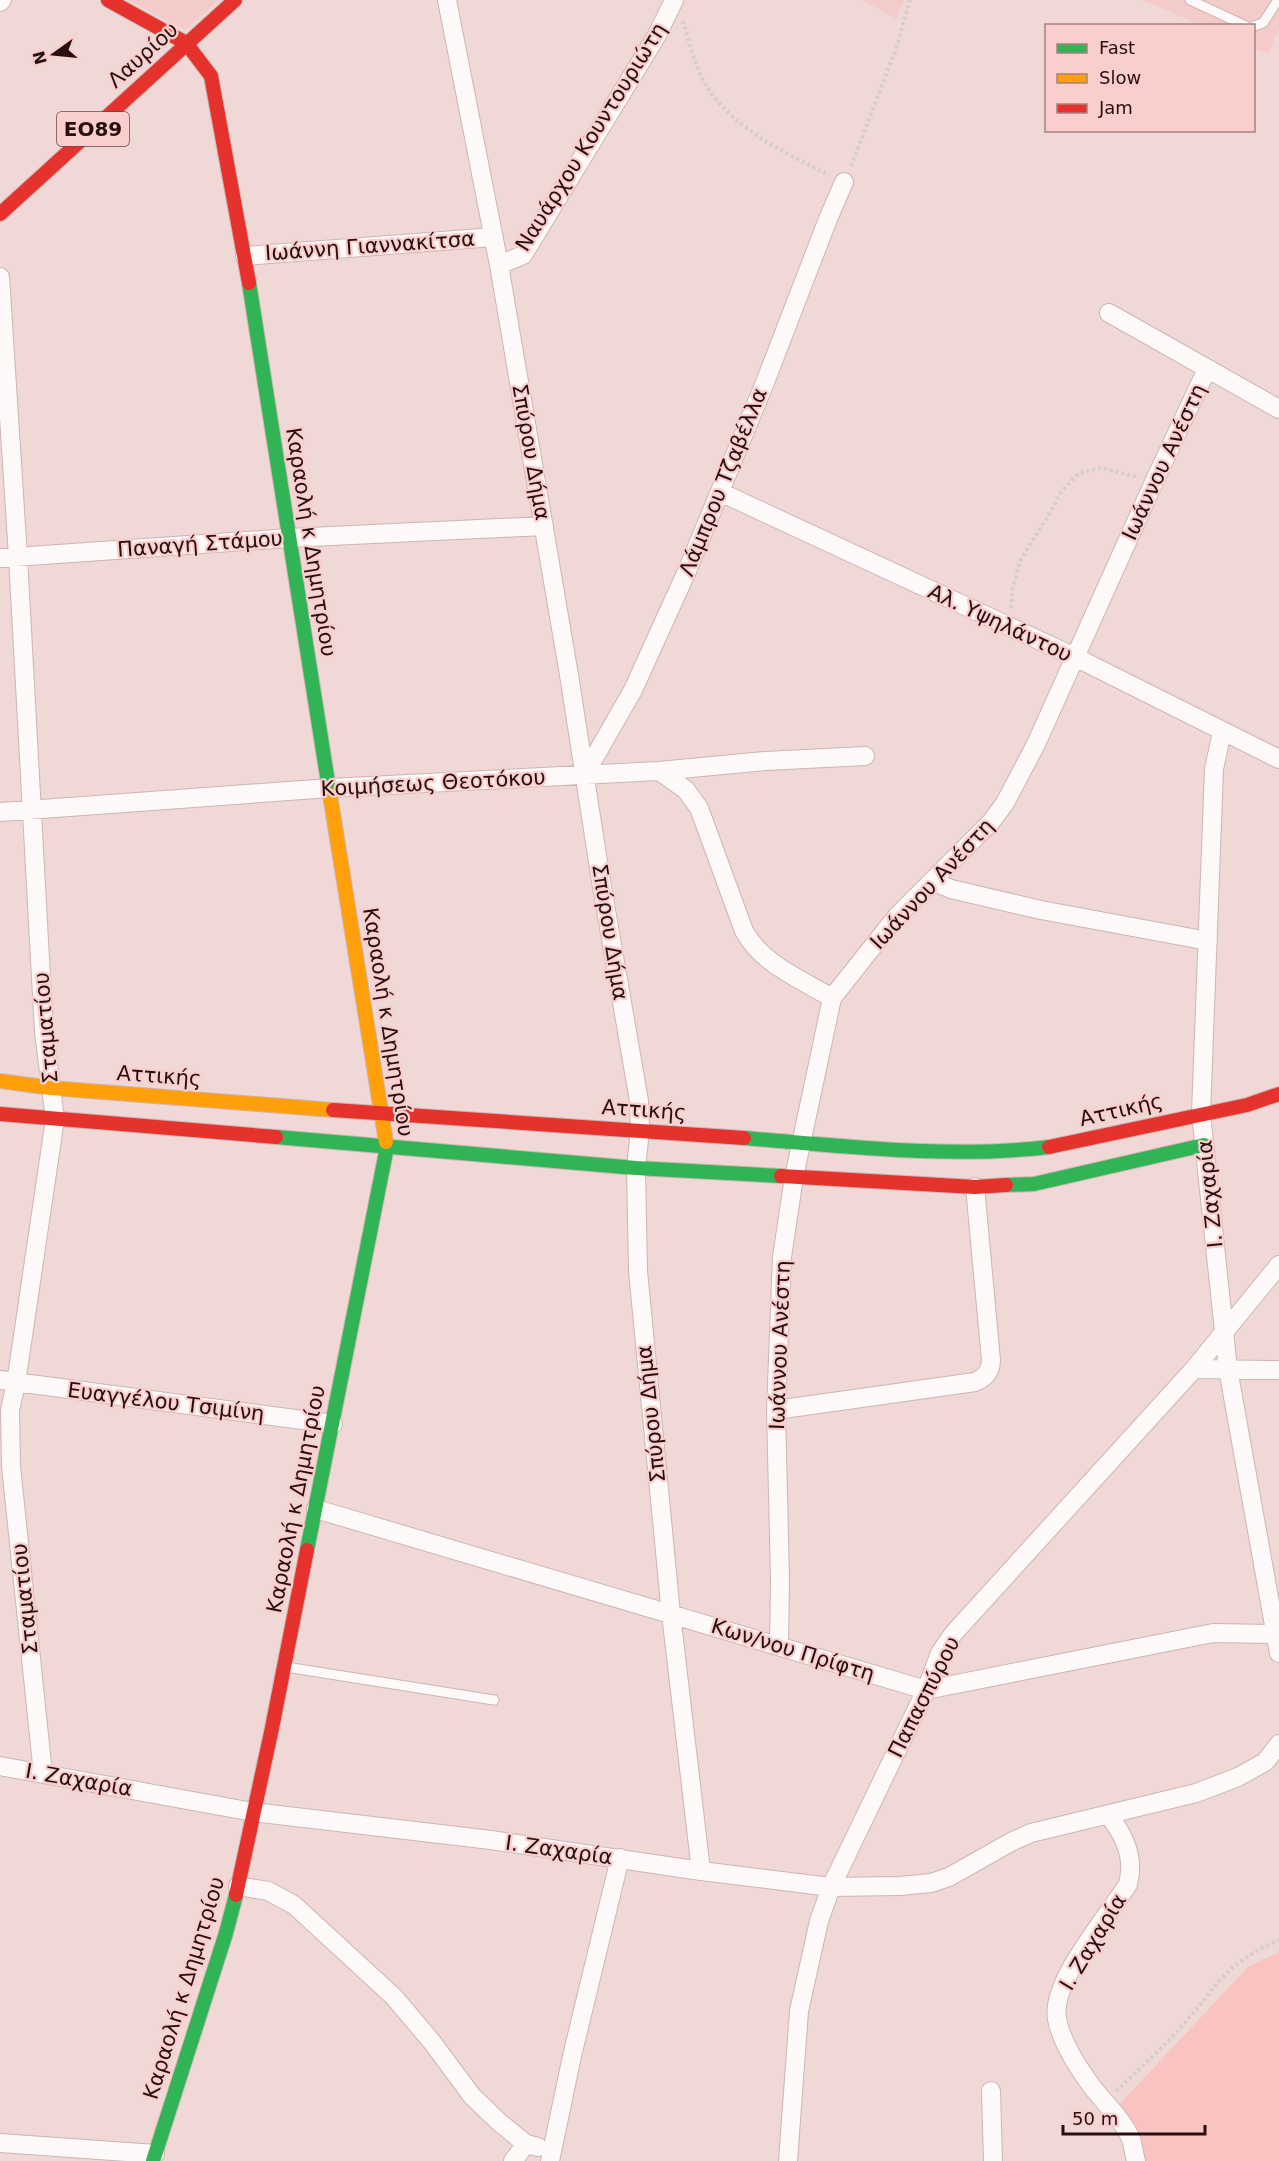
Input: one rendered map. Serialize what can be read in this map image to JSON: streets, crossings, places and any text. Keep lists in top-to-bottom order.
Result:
{
  "streets": {
    "street": [
      "Λαυρίου",
      "ΕΟ89",
      "Ναυάρχου Κουντουριώτη",
      "Ιωάννη Γιαννακίτσα",
      "Σπύρου Δήμα",
      "Ιωάννου Ανέστη",
      "Λάμπρου Τζαβέλλα",
      "Καραολή κ Δημητρίου",
      "Παναγή Στάμου",
      "Αλ. Υψηλάντου",
      "Κοιμήσεως Θεοτόκου",
      "Σταματίου",
      "Αττικής",
      "Ι. Ζαχαρία",
      "Ευαγγέλου Τσιμίνη",
      "Κων/νου Πρίφτη",
      "Παπασπύρου"
    ]
  },
  "crossings": [
    ["Λαυρίου", "Καραολή κ Δημητρίου"],
    ["Ναυάρχου Κουντουριώτη", "Σπύρου Δήμα"],
    ["Ιωάννη Γιαννακίτσα", "Σπύρου Δήμα"],
    ["Ιωάννη Γιαννακίτσα", "Καραολή κ Δημητρίου"],
    ["Σπύρου Δήμα", "Λάμπρου Τζαβέλλα"],
    ["Σπύρου Δήμα", "Παναγή Στάμου"],
    ["Σπύρου Δήμα", "Κοιμήσεως Θεοτόκου"],
    ["Σπύρου Δήμα", "Αττικής"],
    ["Σπύρου Δήμα", "Ι. Ζαχαρία"],
    ["Σπύρου Δήμα", "Κων/νου Πρίφτη"],
    ["Ιωάννου Ανέστη", "Αλ. Υψηλάντου"],
    ["Ιωάννου Ανέστη", "Αττικής"],
    ["Ιωάννου Ανέστη", "Κων/νου Πρίφτη"],
    ["Λάμπρου Τζαβέλλα", "Αλ. Υψηλάντου"],
    ["Λάμπρου Τζαβέλλα", "Κοιμήσεως Θεοτόκου"],
    ["Καραολή κ Δημητρίου", "Παναγή Στάμου"],
    ["Καραολή κ Δημητρίου", "Κοιμήσεως Θεοτόκου"],
    ["Καραολή κ Δημητρίου", "Αττικής"],
    ["Καραολή κ Δημητρίου", "Ι. Ζαχαρία"],
    ["Καραολή κ Δημητρίου", "Ευαγγέλου Τσιμίνη"],
    ["Καραολή κ Δημητρίου", "Κων/νου Πρίφτη"],
    ["Παναγή Στάμου", "Σταματίου"],
    ["Αλ. Υψηλάντου", "Ι. Ζαχαρία"],
    ["Κοιμήσεως Θεοτόκου", "Σταματίου"],
    ["Σταματίου", "Αττικής"],
    ["Σταματίου", "Ι. Ζαχαρία"],
    ["Σταματίου", "Ευαγγέλου Τσιμίνη"],
    ["Αττικής", "Ι. Ζαχαρία"],
    ["Ι. Ζαχαρία", "Κων/νου Πρίφτη"],
    ["Ι. Ζαχαρία", "Παπασπύρου"],
    ["Κων/νου Πρίφτη", "Παπασπύρου"]
  ],
  "legend": ["Fast", "Slow", "Jam"],
  "scale_bar": "50 m",
  "north": "left"
}
